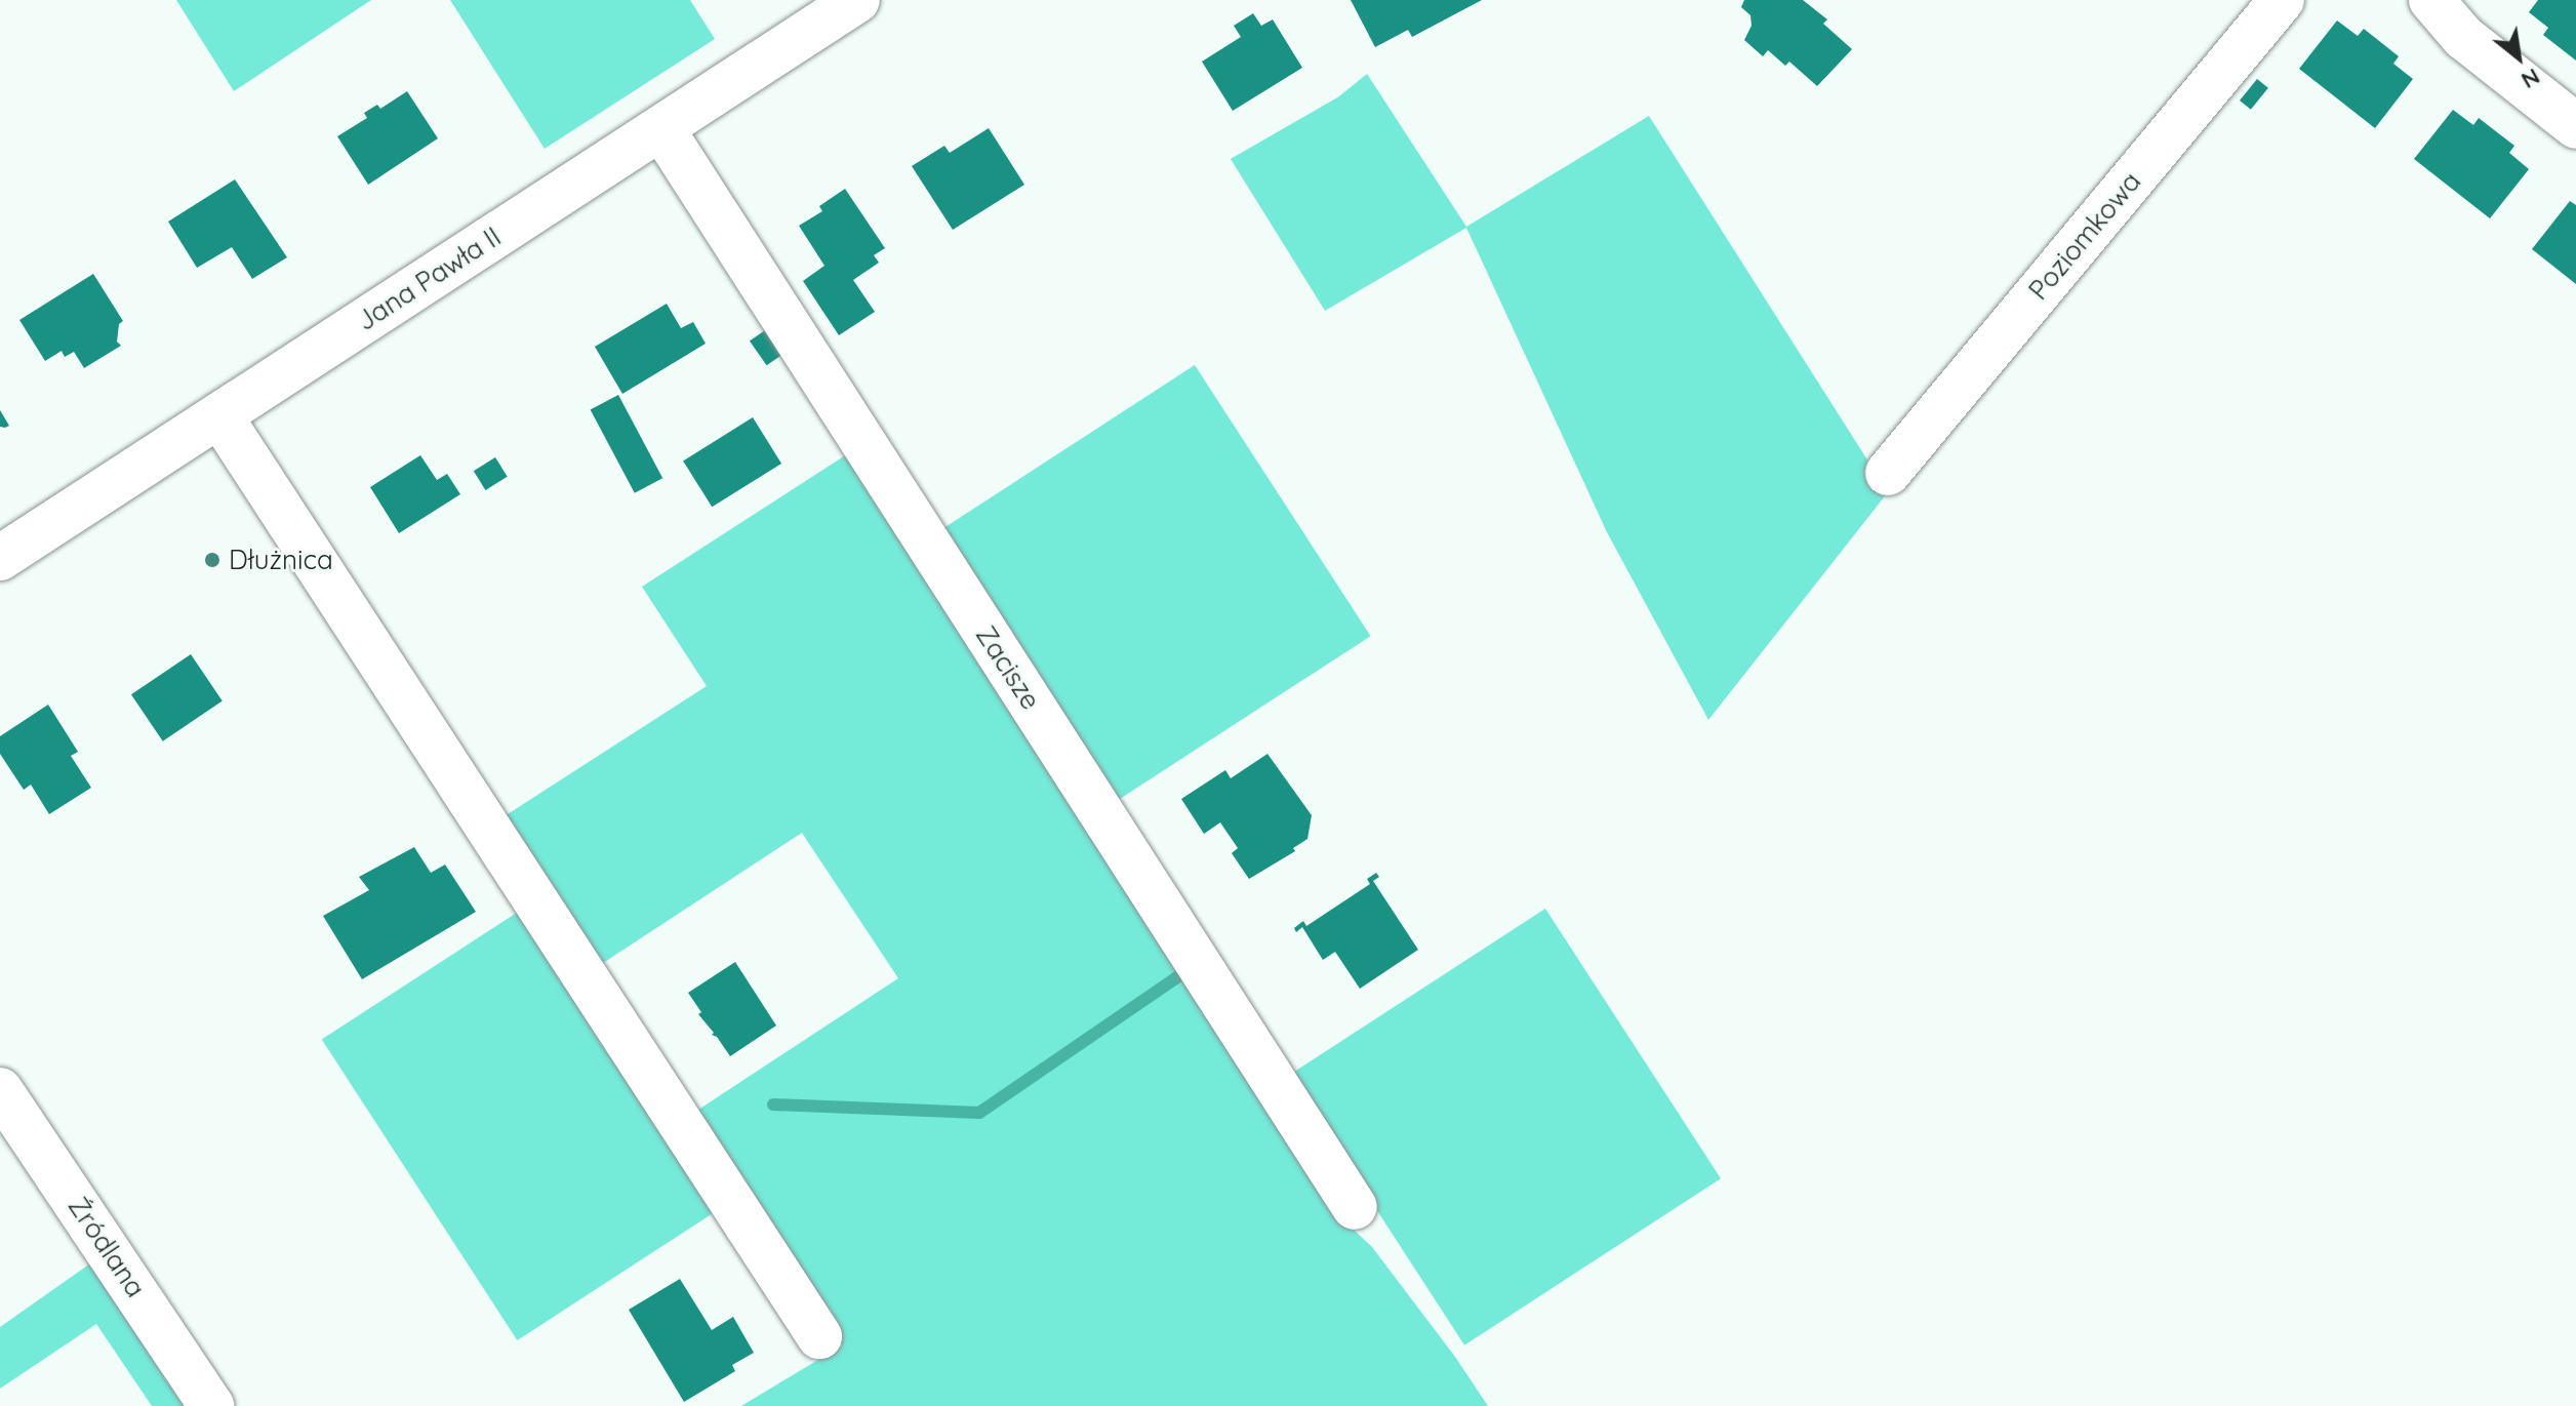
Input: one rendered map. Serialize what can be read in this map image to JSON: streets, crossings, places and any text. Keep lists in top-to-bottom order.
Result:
{
  "streets": {
    "street": [
      "Poziomkowa",
      "Jana Pawła II",
      "Zacisze",
      "Źródlana"
    ]
  },
  "crossings": [
    ["Jana Pawła II", "Zacisze"]
  ],
  "places": ["Dłużnica"],
  "north": "bottom right"
}
